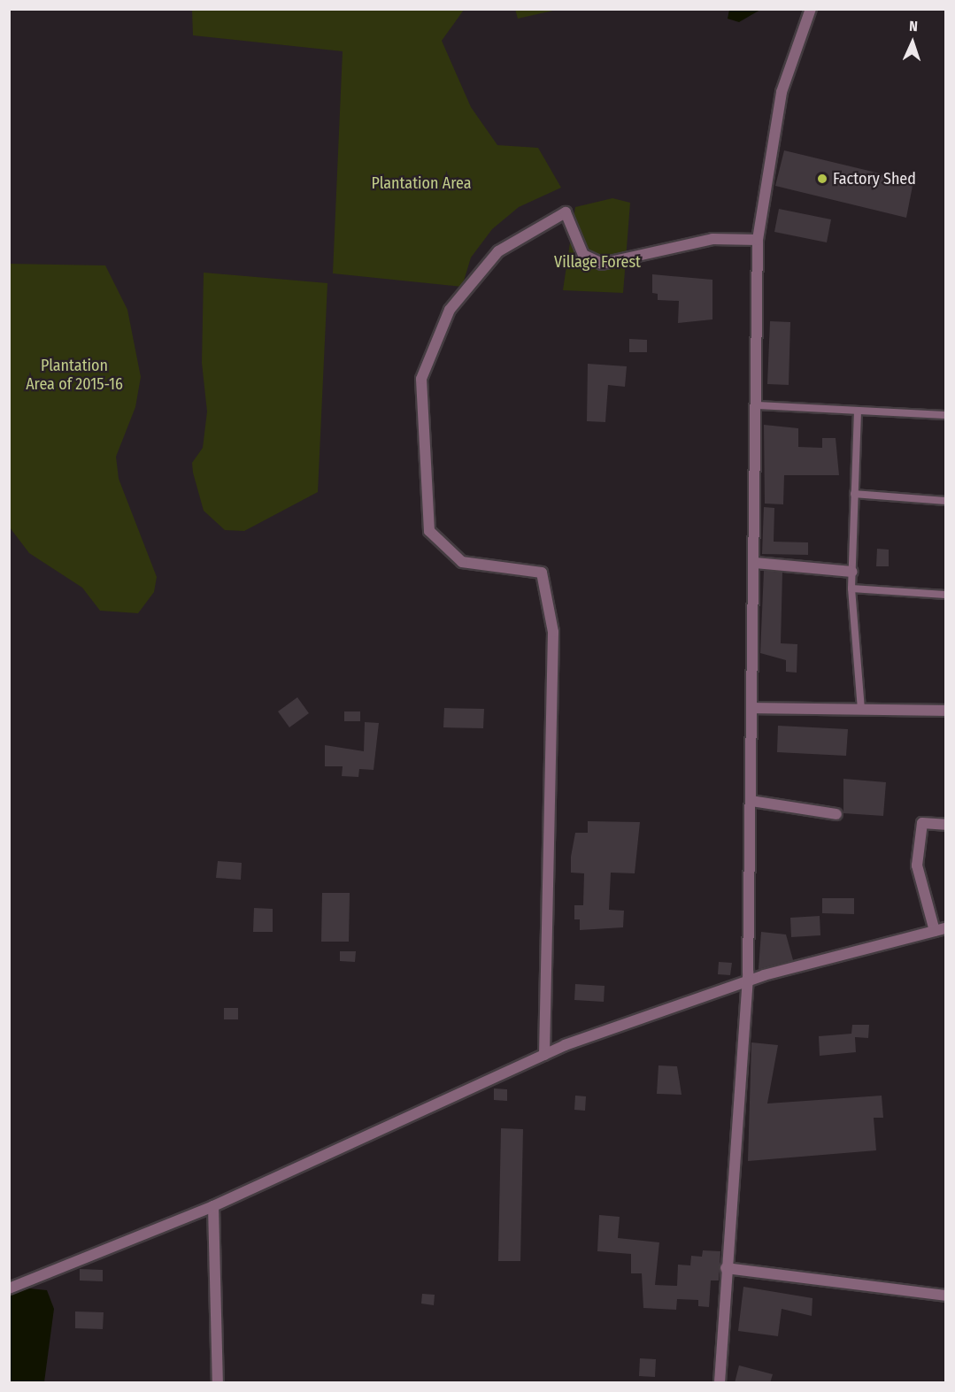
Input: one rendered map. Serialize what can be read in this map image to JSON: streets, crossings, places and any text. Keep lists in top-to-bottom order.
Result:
{
  "parks": ["Plantation Area", "Village Forest", "Plantation Area of 2015-16"],
  "places": ["Factory Shed"],
  "north": "top"
}
